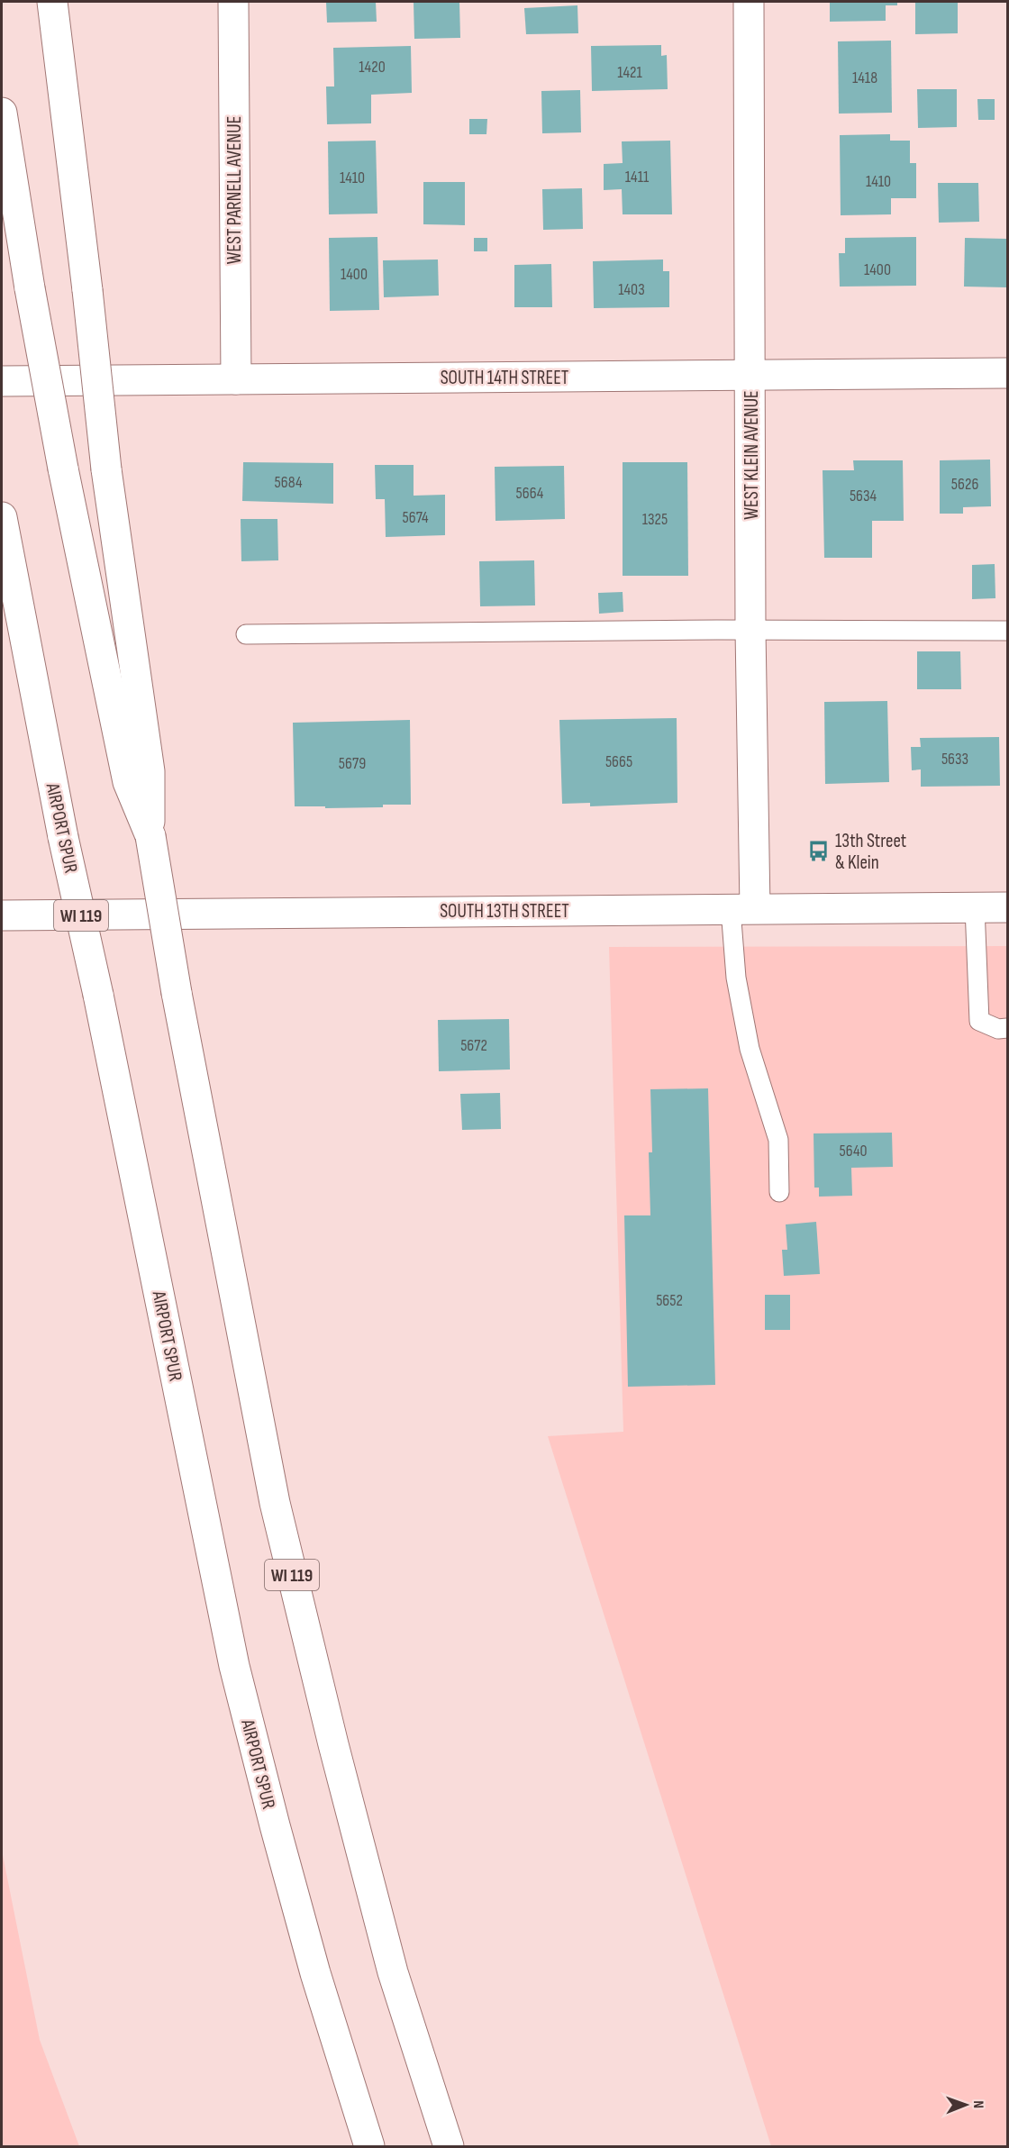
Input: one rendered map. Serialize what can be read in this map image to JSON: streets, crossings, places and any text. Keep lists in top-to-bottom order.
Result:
{
  "streets": {
    "main road": [
      "WEST PARNELL AVENUE",
      "SOUTH 14TH STREET",
      "WEST KLEIN AVENUE",
      "AIRPORT SPUR",
      "SOUTH 13TH STREET",
      "WI 119"
    ]
  },
  "crossings": [
    ["WEST PARNELL AVENUE", "SOUTH 14TH STREET"],
    ["SOUTH 14TH STREET", "WEST KLEIN AVENUE"],
    ["WEST KLEIN AVENUE", "SOUTH 13TH STREET"]
  ],
  "places": {
    "bus stop": ["13th Street & Klein"]
  },
  "house_numbers": [
    "1420",
    "1421",
    "1418",
    "1411",
    "1410",
    "1410",
    "1400",
    "1400",
    "1403",
    "5684",
    "5626",
    "5664",
    "5634",
    "5674",
    "1325",
    "5633",
    "5665",
    "5679",
    "5672",
    "5640",
    "5652"
  ],
  "north": "right"
}
